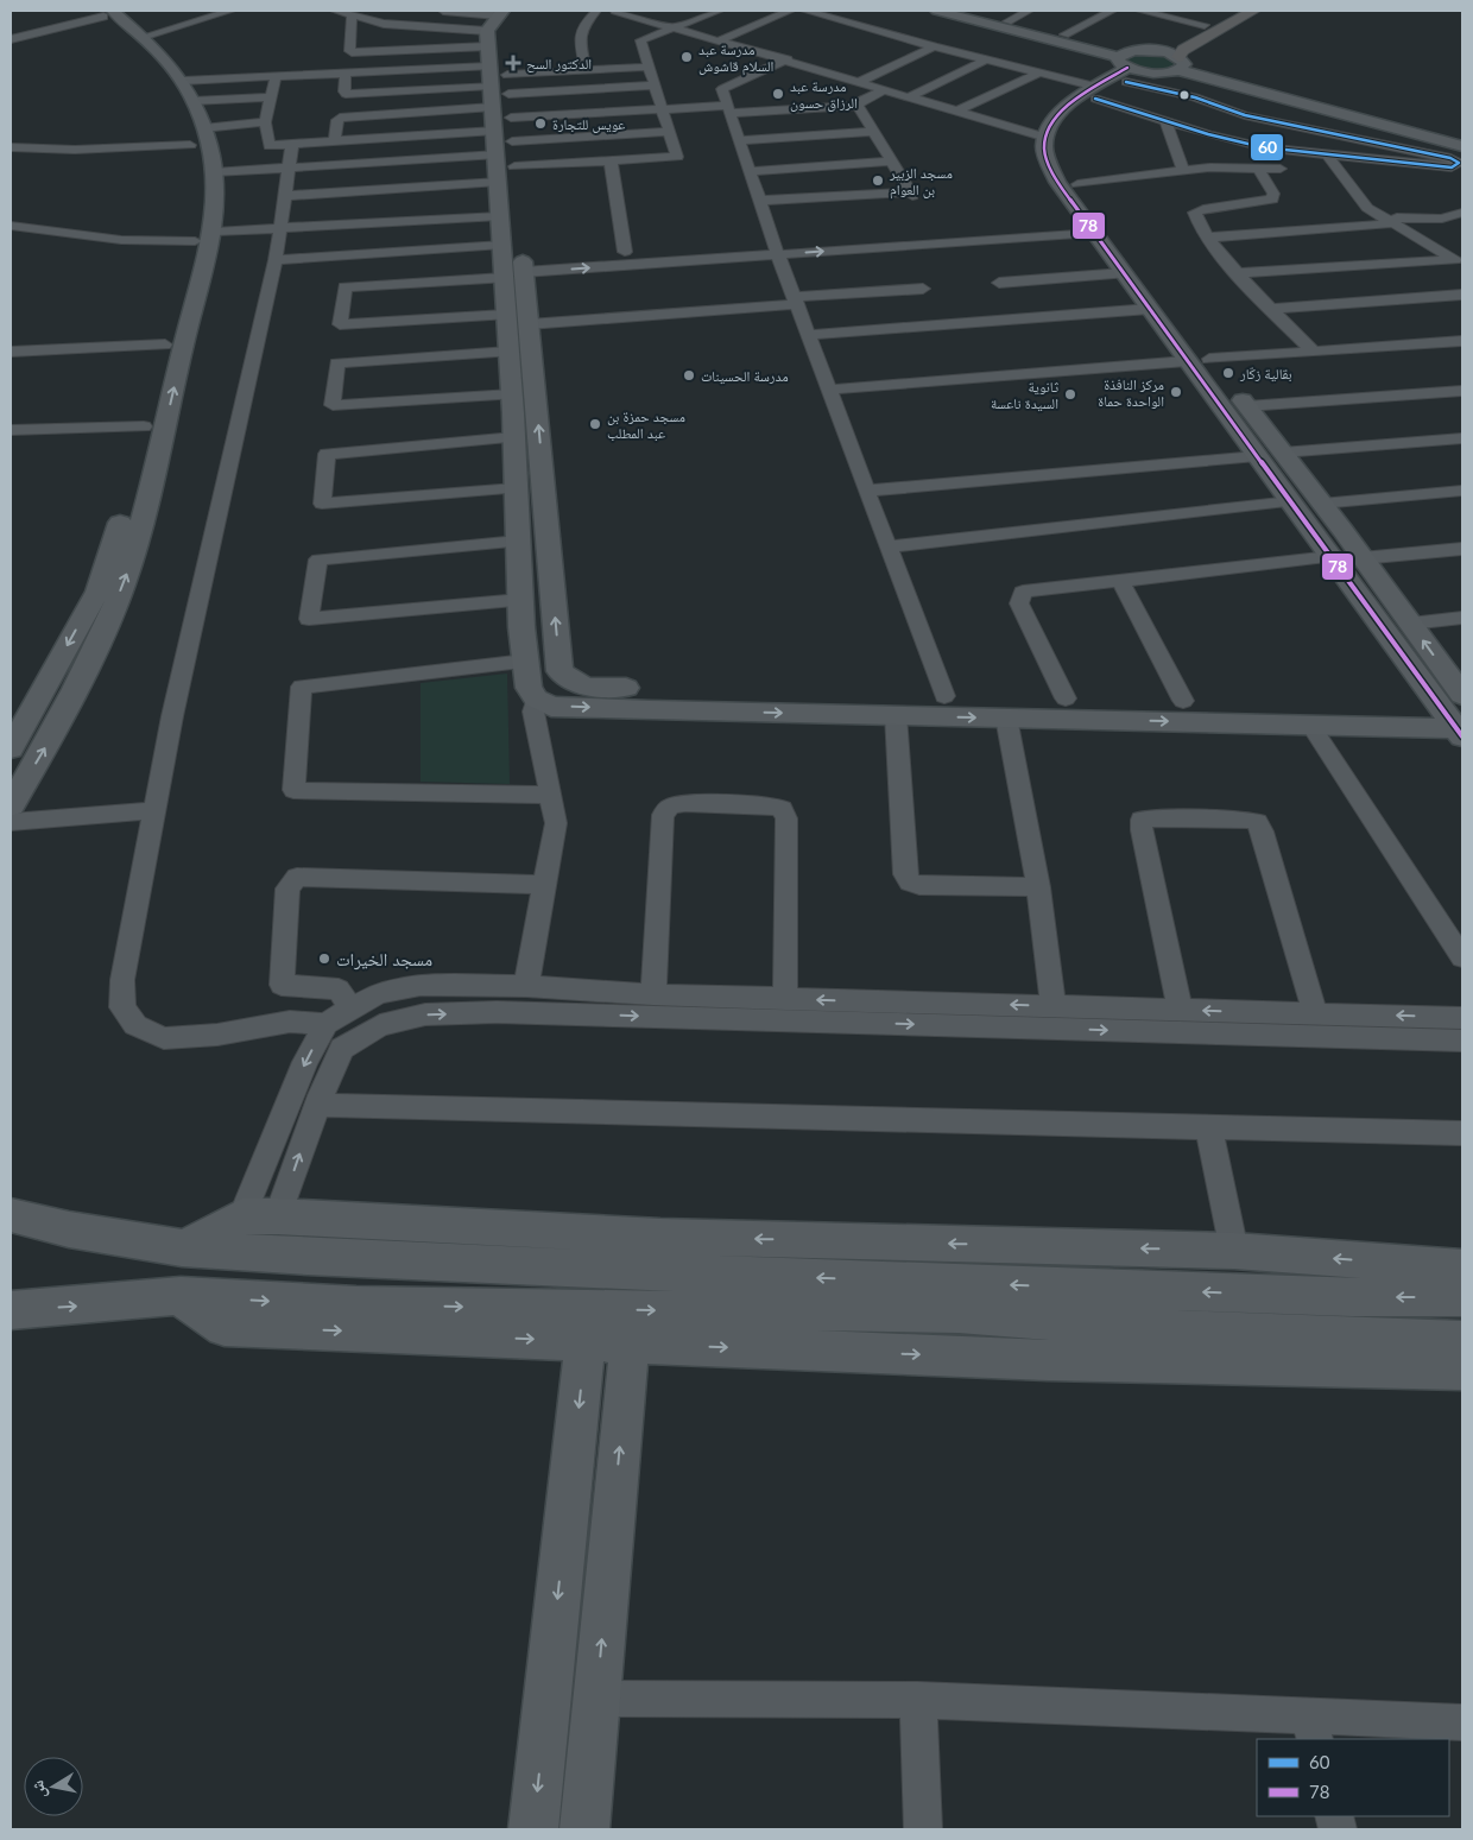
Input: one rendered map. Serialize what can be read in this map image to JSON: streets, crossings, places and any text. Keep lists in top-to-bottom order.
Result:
{
  "places": {
    "other": [
      "مدرسة عبد السلام قاشوش",
      "مدرسة عبد الرزاق حسون",
      "عويس للتجارة",
      "مسجد الزبير بن العوام",
      "بقالية زكّار",
      "مدرسة الحسينات",
      "مركز النافذة الواحدة حماة",
      "ثانوية السيدة ناعسة",
      "مسجد حمزة بن عبد المطلب",
      "مسجد الخيرات"
    ],
    "health": ["الدكتور السح"]
  },
  "lines": ["transit line 78", "transit line 60"],
  "legend": ["60", "78"],
  "north": "left"
}
